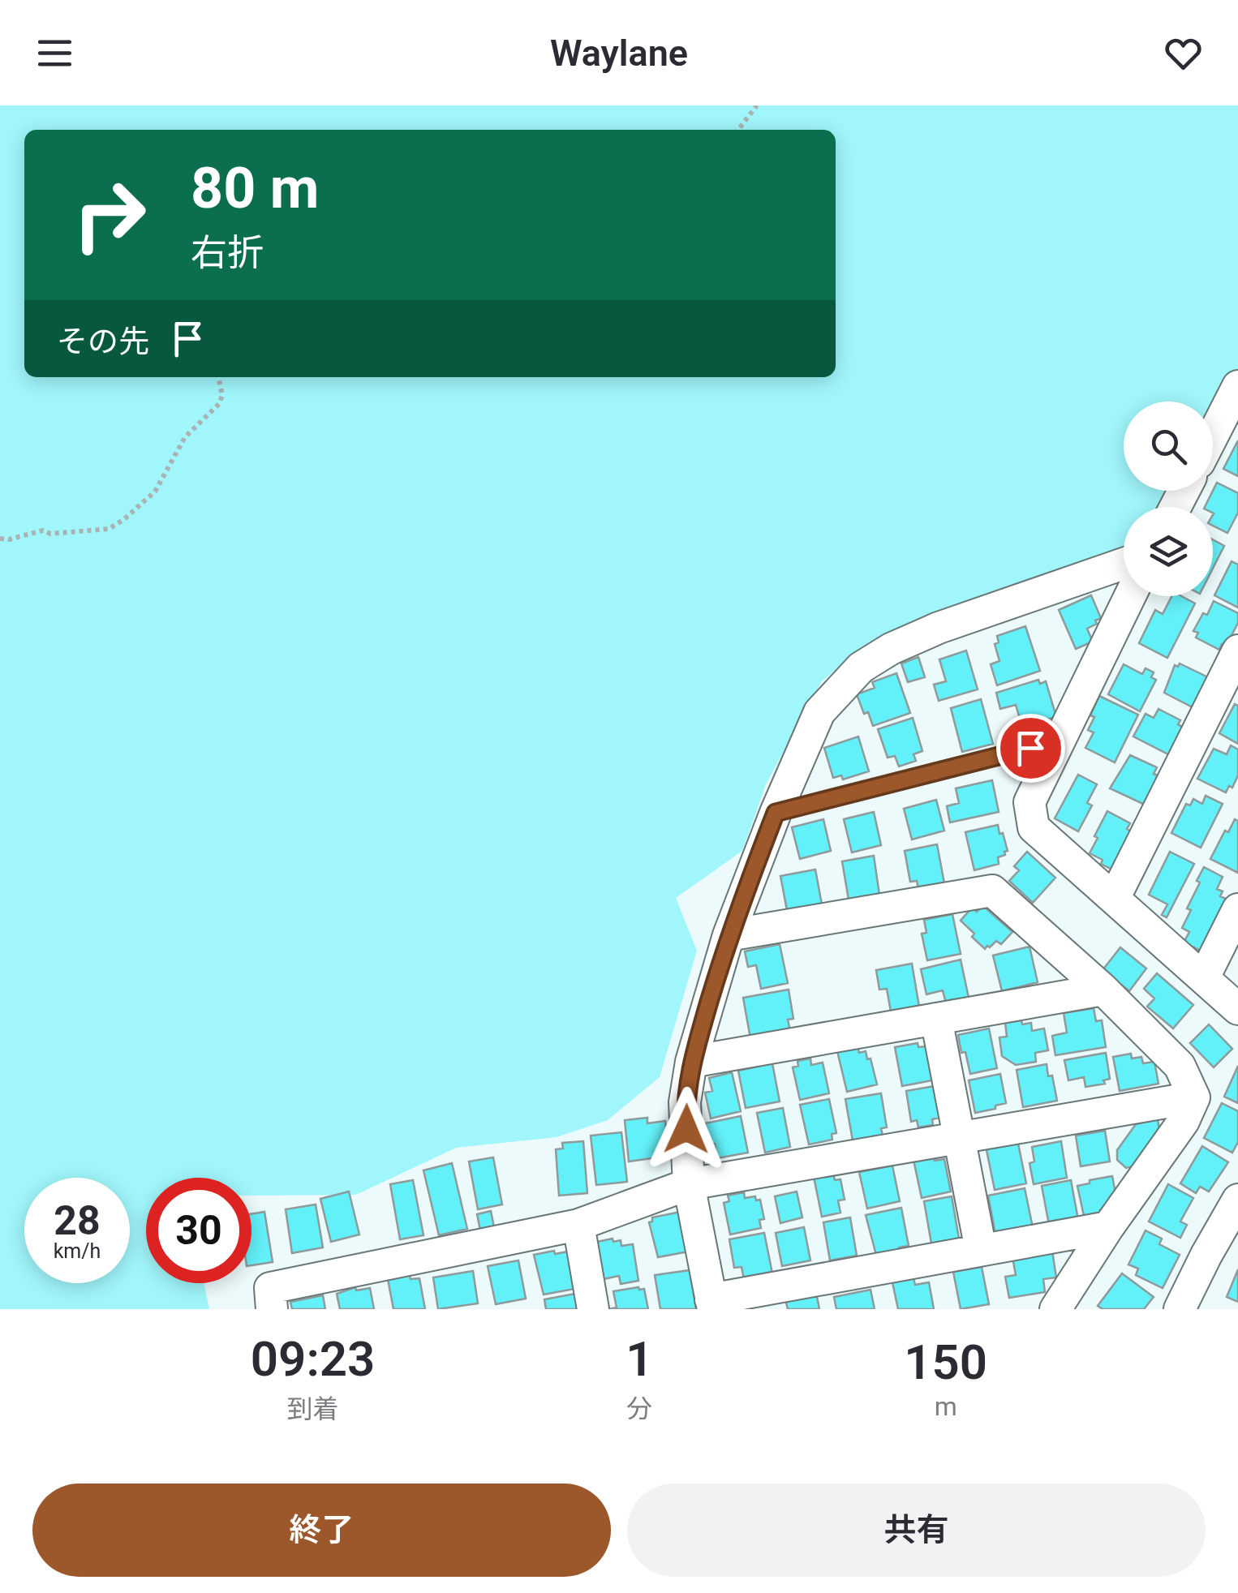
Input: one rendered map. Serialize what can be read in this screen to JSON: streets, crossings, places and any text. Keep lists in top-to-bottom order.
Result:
{
  "page": {
    "header": "Waylane",
    "turn": ["80 m", "右折"],
    "then": "その先",
    "speed": "28 km/h",
    "limit": "30",
    "eta": [
      "09:23",
      "到着",
      "1",
      "分",
      "150",
      "m"
    ],
    "buttons": ["終了", "共有"]
  }
}
